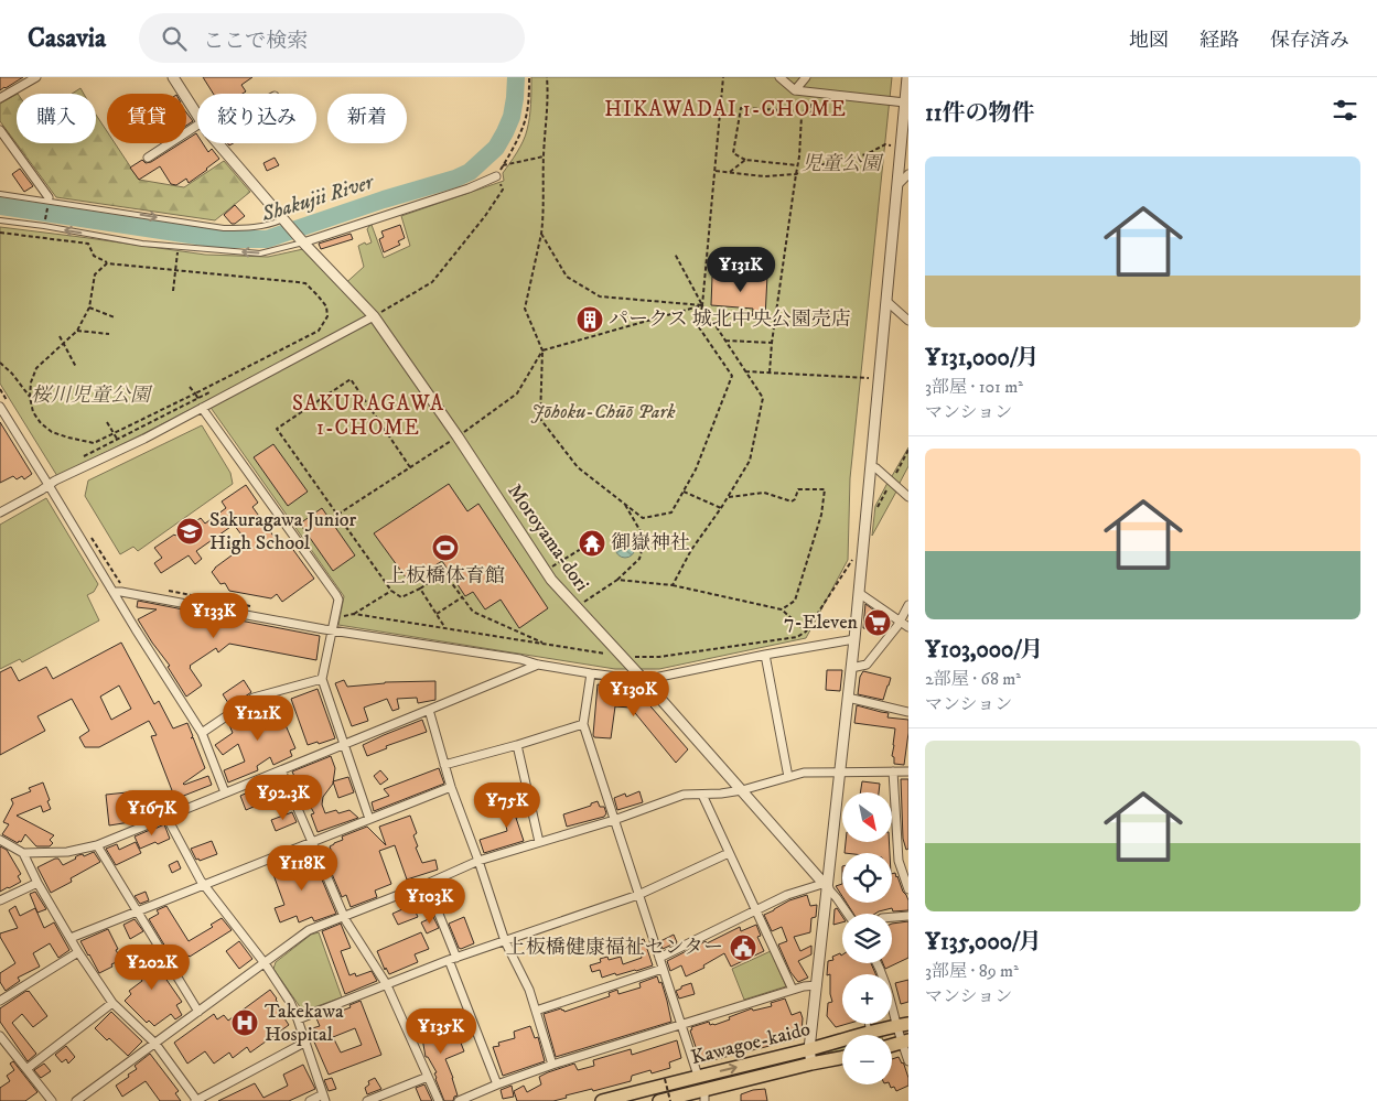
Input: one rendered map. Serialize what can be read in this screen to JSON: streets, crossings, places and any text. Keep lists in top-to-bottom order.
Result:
{
  "streets": {
    "highway": ["Kawagoe-kaido"],
    "street": ["Moroyama-dori"]
  },
  "districts": ["HIKAWADAI 1-CHOME", "SAKURAGAWA 1-CHOME"],
  "water": ["Shakujii River"],
  "parks": ["児童公園", "桜川児童公園", "Jōhoku-Chūō Park"],
  "places": {
    "building": ["パークス 城北中央公園売店"],
    "school or university": ["Sakuragawa Junior High School"],
    "temple": ["御嶽神社"],
    "sports": ["上板橋体育館"],
    "supermarket": ["7-Eleven"],
    "public building": ["上板橋健康福祉センター"],
    "hospital": ["Takekawa Hospital"]
  },
  "north": "bottom right",
  "page": {
    "header": "Casavia",
    "search": "ここで検索",
    "nav": ["地図", "経路", "保存済み"],
    "heading": "11件の物件",
    "chip": [
      "購入",
      "賃貸",
      "絞り込み",
      "新着"
    ],
    "list": [
      {
        "name": "¥131,000/月",
        "note": "3部屋 · 101 m² · マンション"
      },
      {
        "name": "¥103,000/月",
        "note": "2部屋 · 68 m² · マンション"
      },
      {
        "name": "¥135,000/月",
        "note": "3部屋 · 89 m² · マンション"
      }
    ],
    "price": [
      "¥131K",
      "¥133K",
      "¥130K",
      "¥121K",
      "¥92.3K",
      "¥75K",
      "¥167K",
      "¥118K",
      "¥103K",
      "¥202K",
      "¥135K"
    ],
    "map_buttons": ["+", "−"]
  }
}
